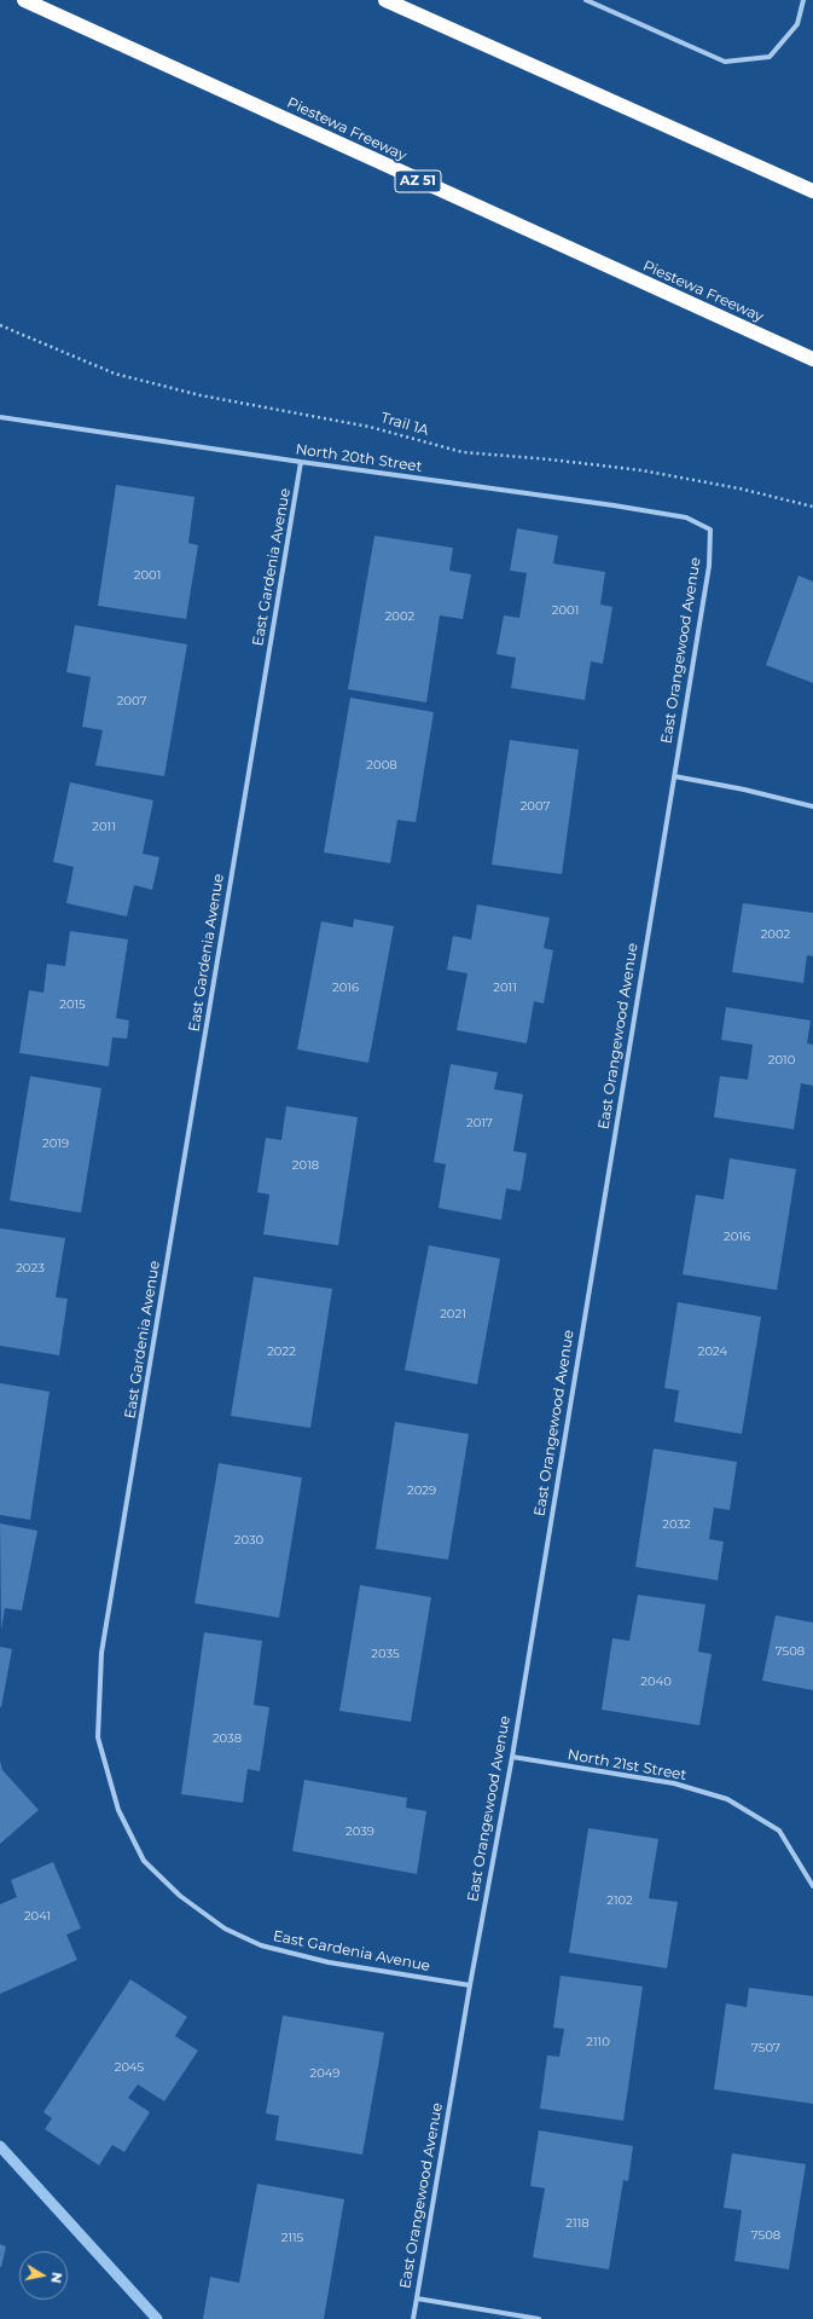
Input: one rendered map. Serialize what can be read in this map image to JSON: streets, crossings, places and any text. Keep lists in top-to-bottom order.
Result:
{
  "streets": {
    "highway": ["Piestewa Freeway", "AZ 51"],
    "street": [
      "North 20th Street",
      "East Gardenia Avenue",
      "East Orangewood Avenue",
      "North 21st Street"
    ],
    "path": ["Trail 1A"]
  },
  "crossings": [
    ["North 20th Street", "East Gardenia Avenue"],
    ["North 20th Street", "East Orangewood Avenue"],
    ["East Gardenia Avenue", "East Orangewood Avenue"],
    ["East Orangewood Avenue", "North 21st Street"]
  ],
  "house_numbers": [
    "2001",
    "2001",
    "2002",
    "2007",
    "2008",
    "2007",
    "2011",
    "2002",
    "2016",
    "2011",
    "2015",
    "2010",
    "2017",
    "2019",
    "2018",
    "2016",
    "2023",
    "2021",
    "2022",
    "2024",
    "2029",
    "2032",
    "2030",
    "7508",
    "2035",
    "2040",
    "2038",
    "2039",
    "2102",
    "2041",
    "2110",
    "7507",
    "2045",
    "2049",
    "2118",
    "7508",
    "2115"
  ],
  "north": "right"
}
